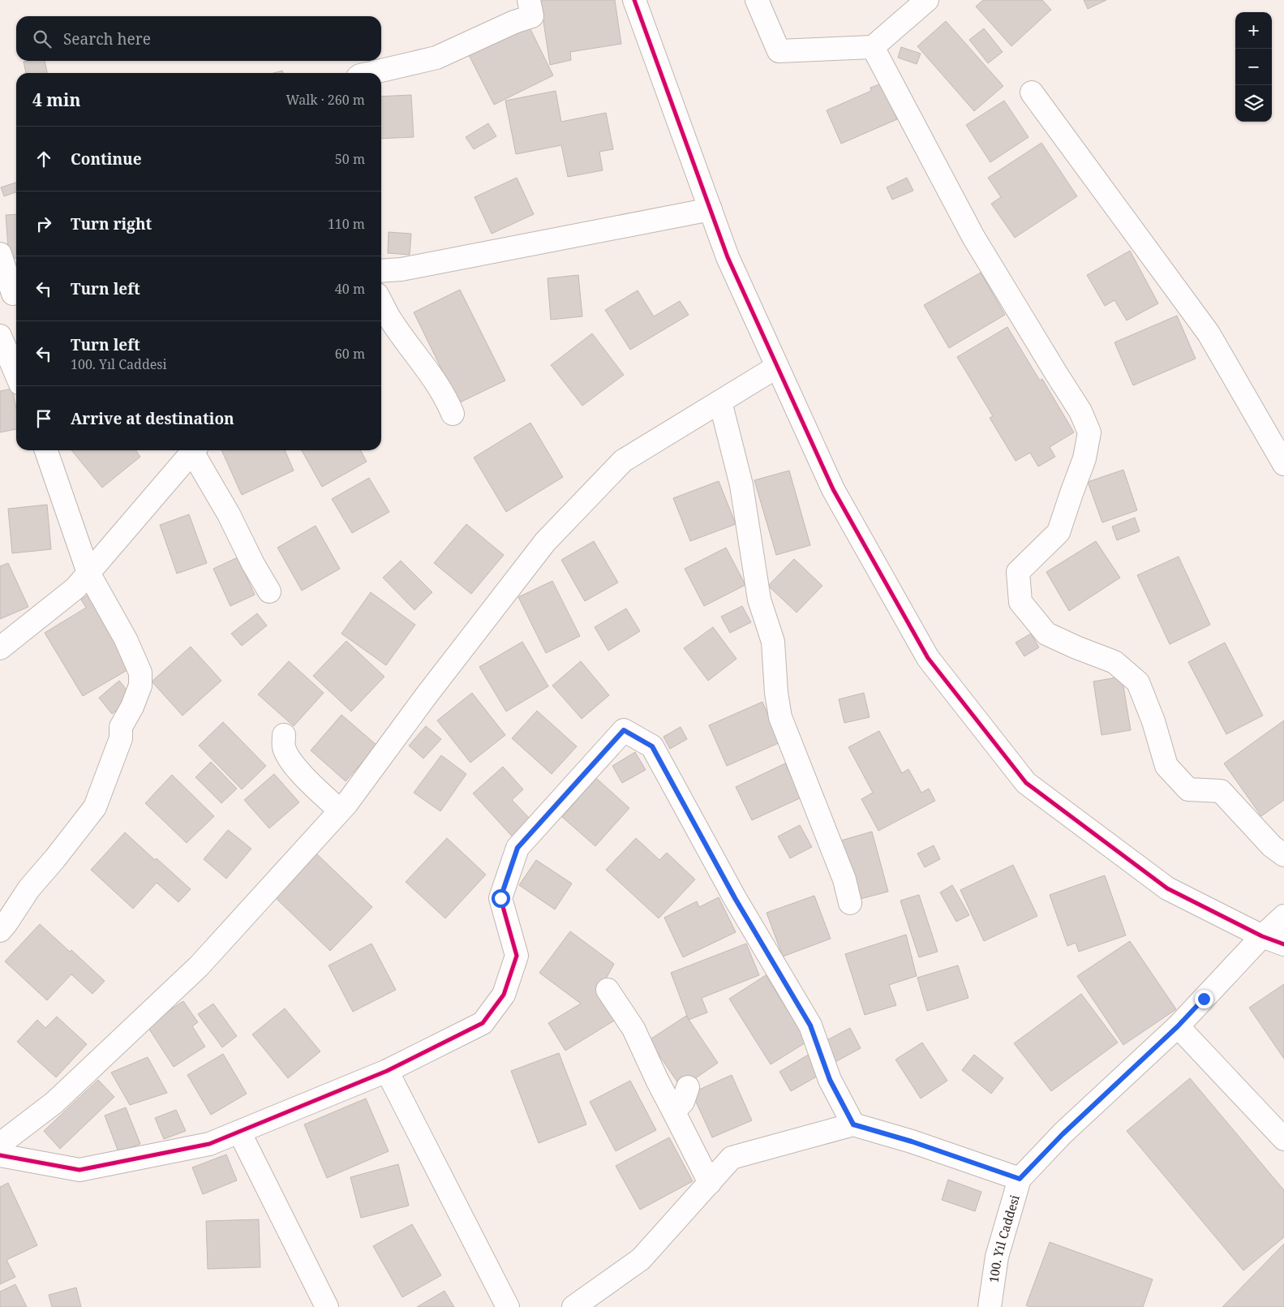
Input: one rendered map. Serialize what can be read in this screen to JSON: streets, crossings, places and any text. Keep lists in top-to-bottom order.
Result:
{
  "streets": {
    "street": ["100. Yıl Caddesi"]
  },
  "page": {
    "map_buttons": ["+", "−"],
    "search": "Search here",
    "heading": ["4 min", "Walk · 260 m"],
    "list": [
      ["Continue", "50 m"],
      ["Turn right", "110 m"],
      ["Turn left", "40 m"],
      ["Turn left", "100. Yıl Caddesi", "60 m"],
      "Arrive at destination"
    ]
  }
}
